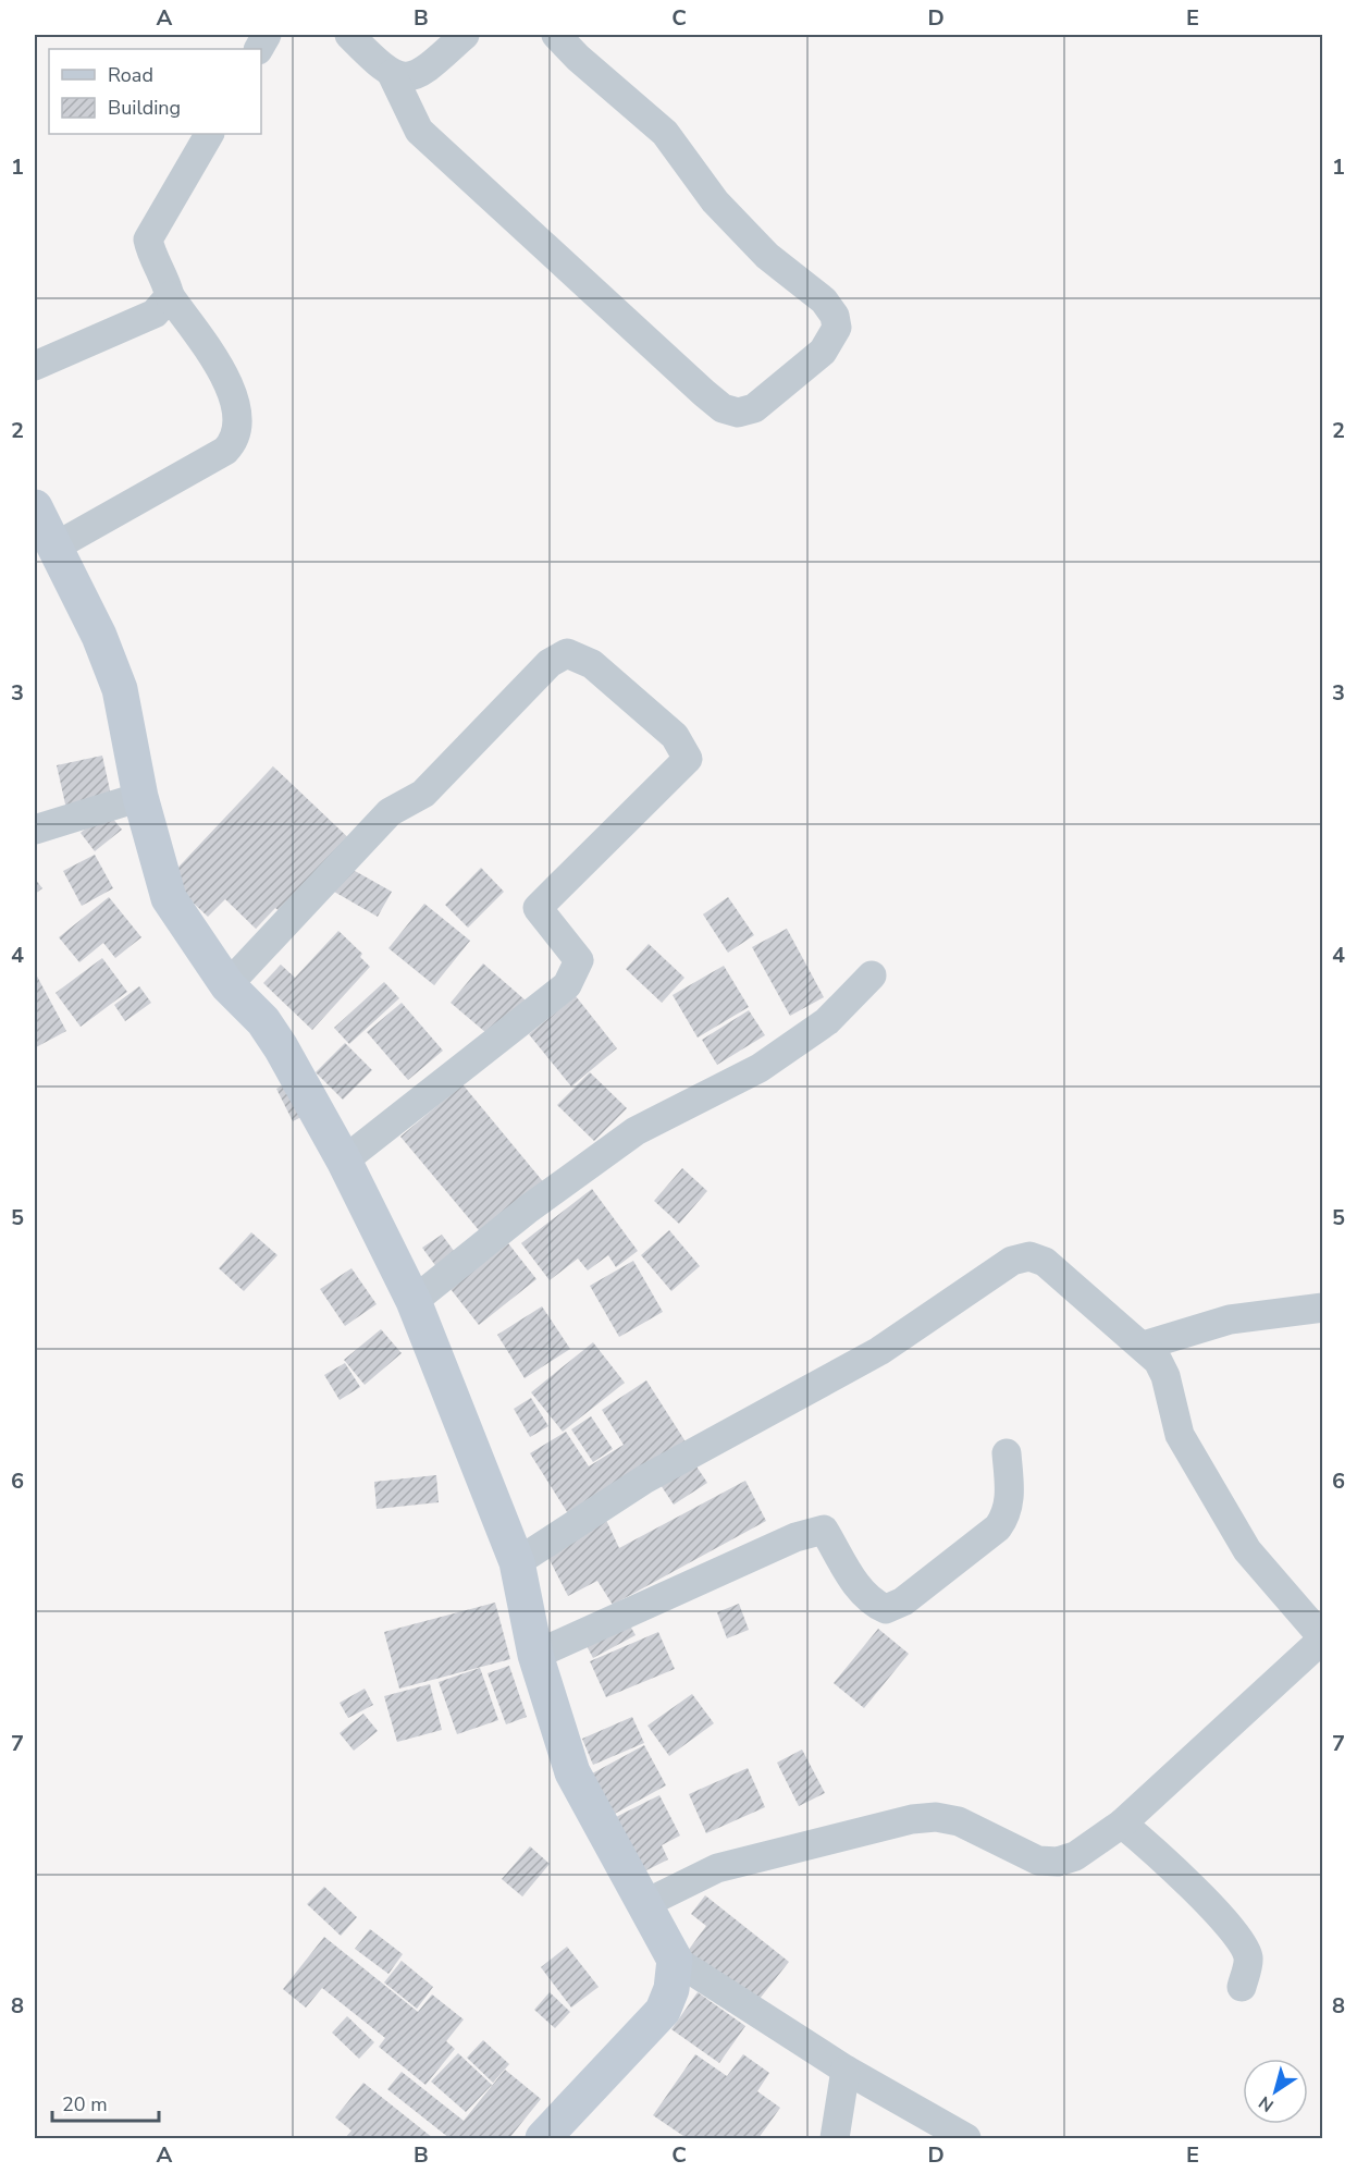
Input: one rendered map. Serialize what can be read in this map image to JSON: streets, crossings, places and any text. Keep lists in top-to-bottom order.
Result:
{
  "legend": ["Road", "Building"],
  "scale_bar": "20 m",
  "north": "bottom left",
  "grid": {
    "columns": [
      "A",
      "B",
      "C",
      "D",
      "E"
    ],
    "rows": [
      "1",
      "2",
      "3",
      "4",
      "5",
      "6",
      "7",
      "8"
    ]
  }
}
